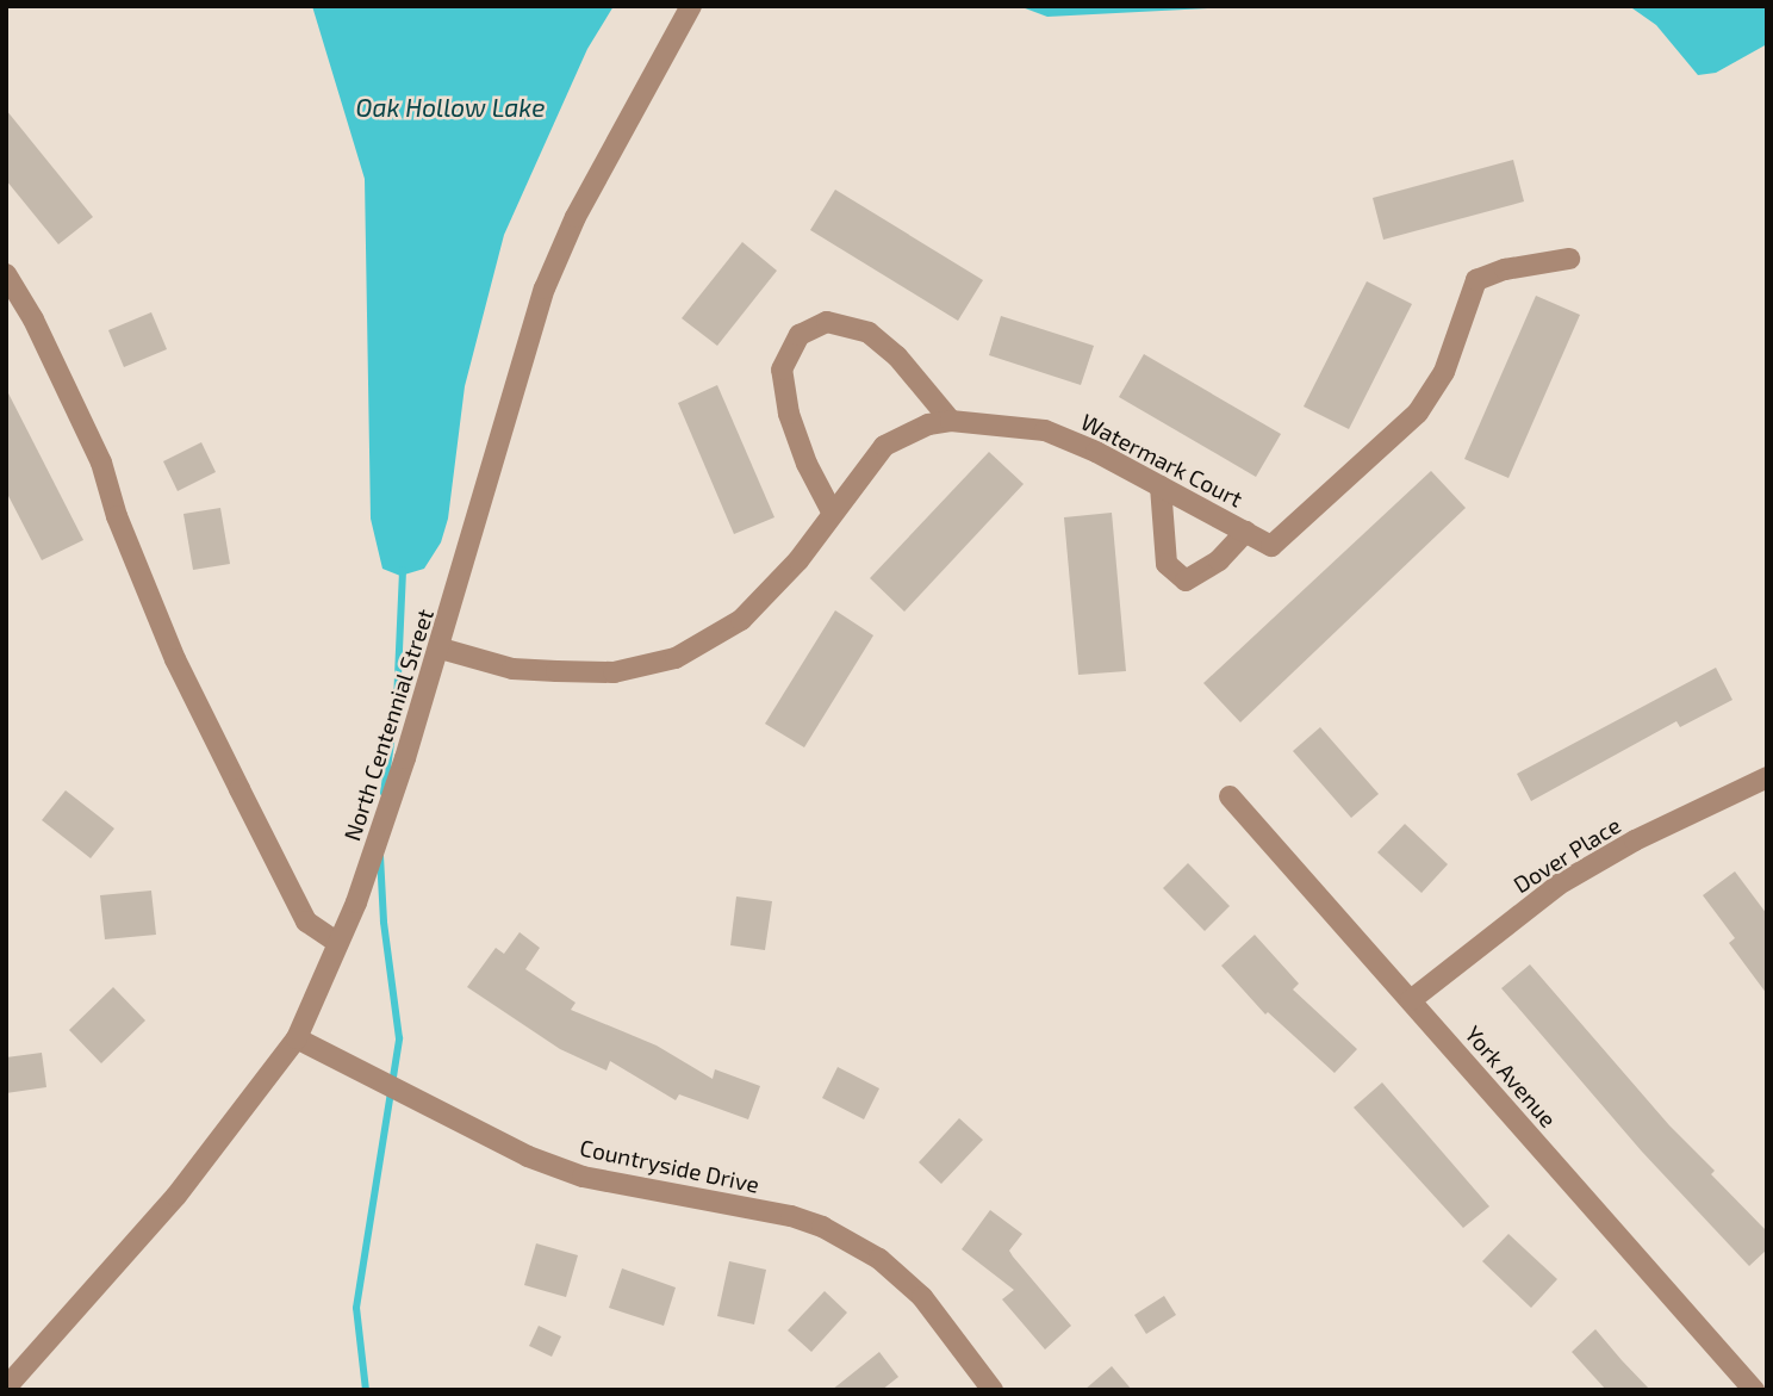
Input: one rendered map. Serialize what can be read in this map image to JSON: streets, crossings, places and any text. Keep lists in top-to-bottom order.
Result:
{
  "streets": {
    "street": [
      "Watermark Court",
      "North Centennial Street",
      "Dover Place",
      "York Avenue",
      "Countryside Drive"
    ]
  },
  "crossings": [
    ["Watermark Court", "North Centennial Street"],
    ["North Centennial Street", "Countryside Drive"],
    ["Dover Place", "York Avenue"]
  ],
  "water": ["Oak Hollow Lake"]
}
